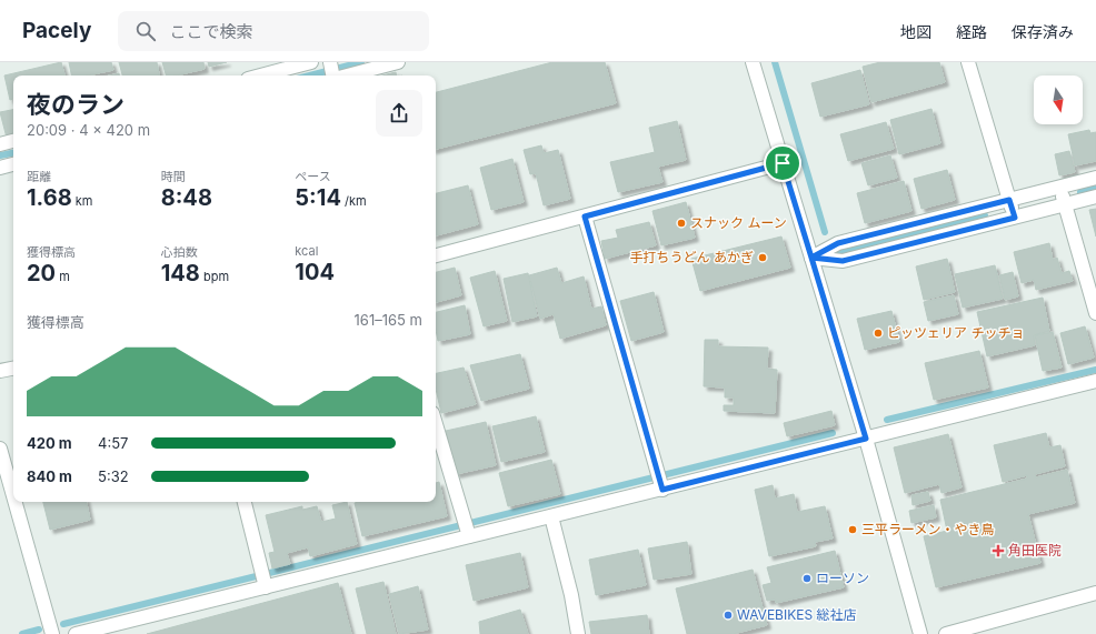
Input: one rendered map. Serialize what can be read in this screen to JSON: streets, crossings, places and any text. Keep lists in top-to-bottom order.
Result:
{
  "places": {
    "other": [
      "スナック ムーン",
      "手打ちうどん あかぎ",
      "ピッツェリア チッチョ",
      "三平ラーメン・やき鳥",
      "ローソン",
      "WAVEBIKES 総社店"
    ],
    "health": ["角田医院"]
  },
  "north": "bottom",
  "page": {
    "header": "Pacely",
    "search": "ここで検索",
    "nav": ["地図", "経路", "保存済み"],
    "heading": ["夜のラン", "20:09 · 4 × 420 m"],
    "stats": [
      ["距離", "1.68 km"],
      ["時間", "8:48"],
      ["ペース", "5:14 /km"],
      ["獲得標高", "20 m"],
      ["心拍数", "148 bpm"],
      ["kcal", "104"]
    ],
    "chart": ["獲得標高", "161–165 m"],
    "list": [
      {
        "name": "420 m",
        "note": "4:57"
      },
      {
        "name": "840 m",
        "note": "5:32"
      }
    ]
  }
}
